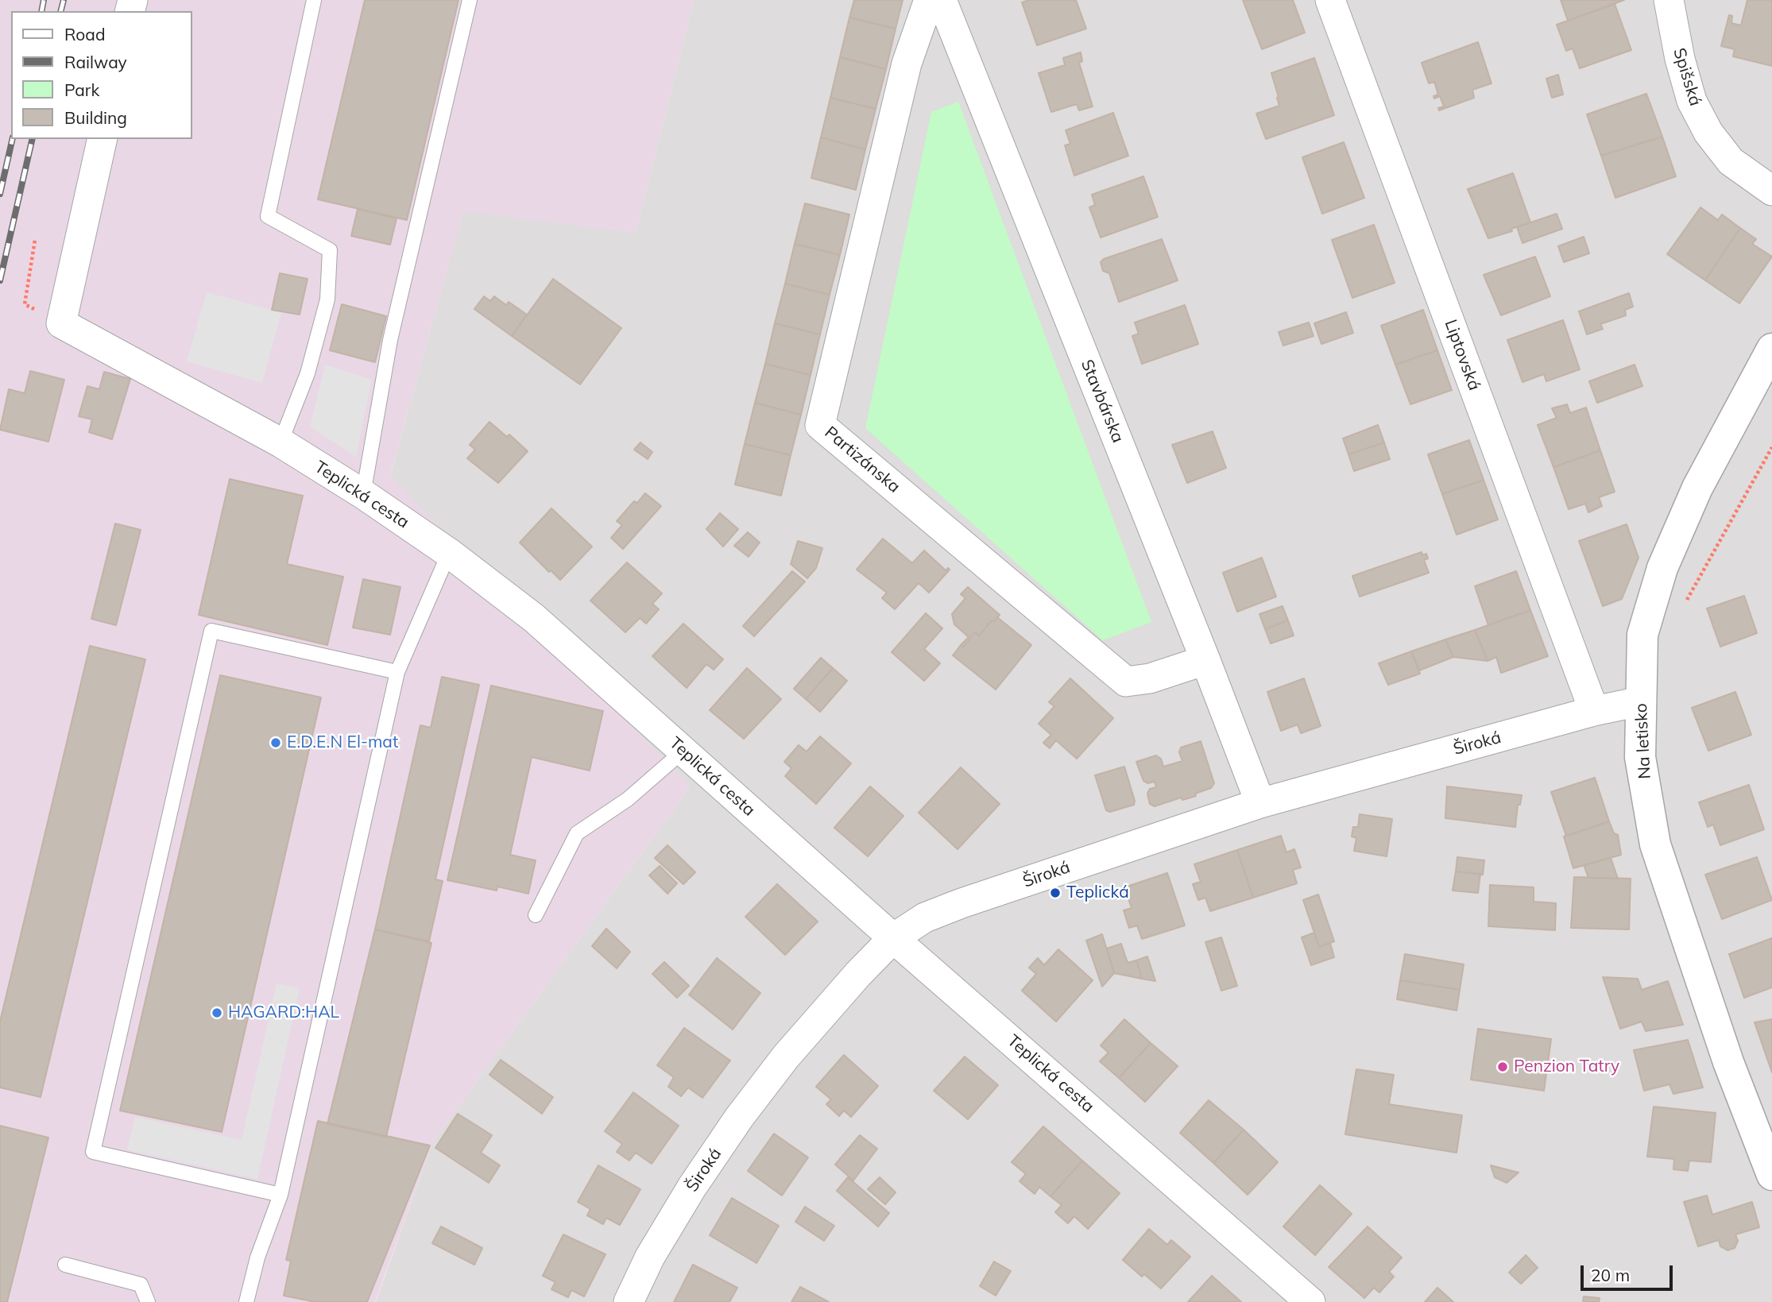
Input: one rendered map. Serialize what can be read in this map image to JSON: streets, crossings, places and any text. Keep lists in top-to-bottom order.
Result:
{
  "streets": {
    "street": [
      "Spišská",
      "Liptovská",
      "Stavbárska",
      "Partizánska",
      "Teplická cesta",
      "Na letisko",
      "Široká"
    ]
  },
  "crossings": [
    ["Liptovská", "Široká"],
    ["Stavbárska", "Partizánska"],
    ["Stavbárska", "Široká"],
    ["Teplická cesta", "Široká"],
    ["Na letisko", "Široká"]
  ],
  "places": [
    "E.D.E.N El-mat",
    "Teplická",
    "HAGARD:HAL",
    "Penzion Tatry"
  ],
  "legend": [
    "Road",
    "Railway",
    "Park",
    "Building"
  ],
  "scale_bar": "20 m"
}
